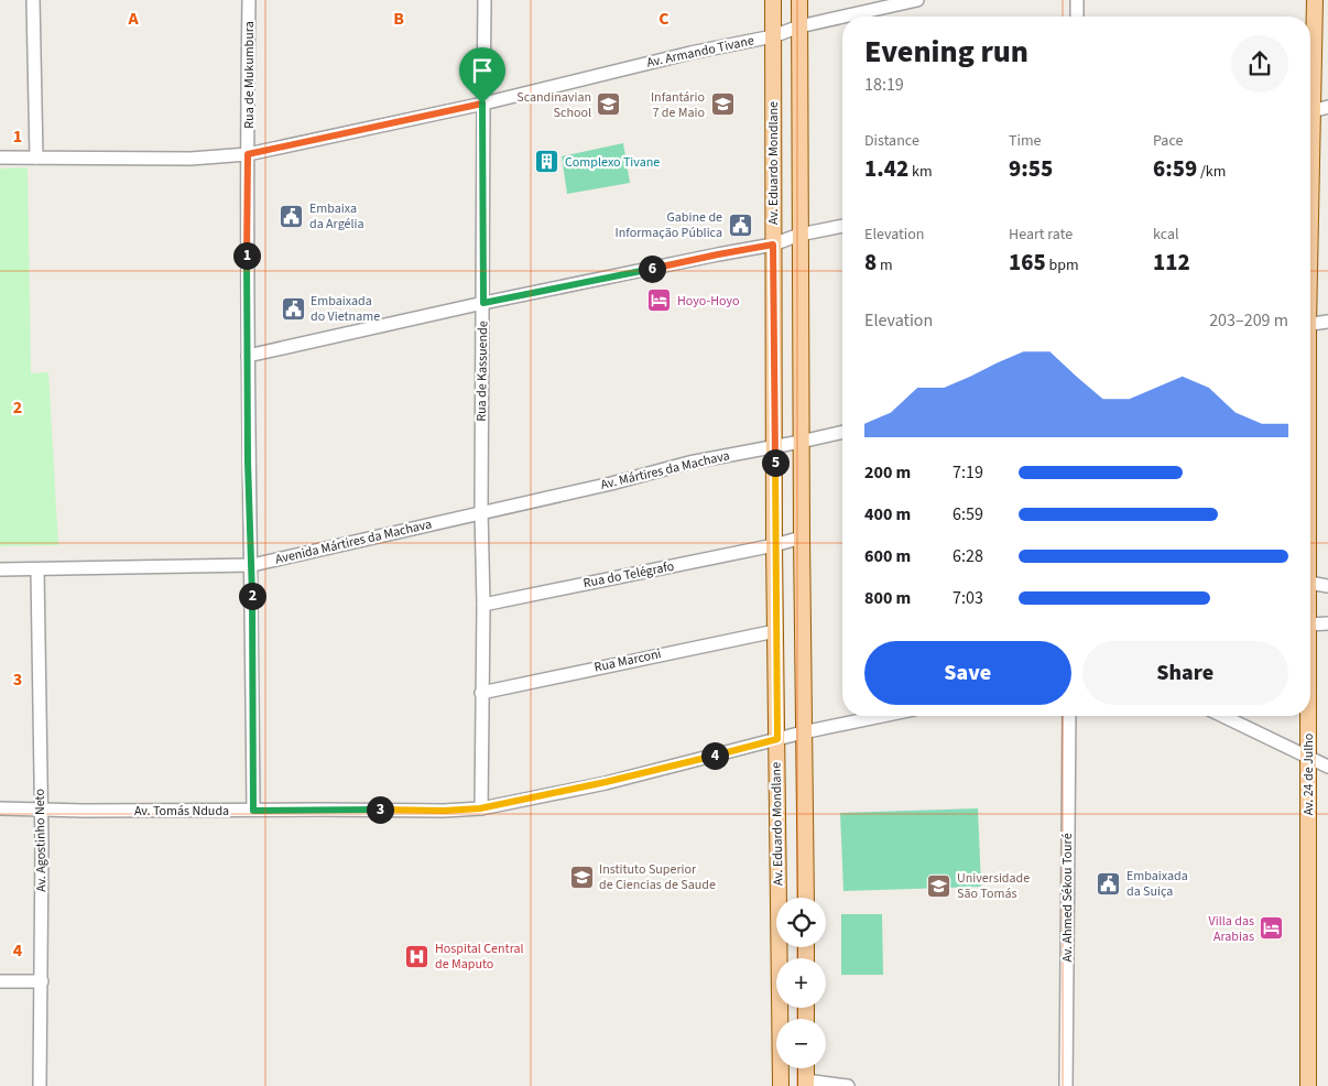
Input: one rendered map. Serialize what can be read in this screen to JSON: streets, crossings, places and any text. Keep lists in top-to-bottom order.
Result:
{
  "streets": {
    "main road": ["Av. Eduardo Mondlane", "Av. 24 de Julho"],
    "street": [
      "Av. Armando Tivane",
      "Rua de Mukumbura",
      "Rua de Kassuende",
      "Av. Mártires da Machava",
      "Avenida Mártires da Machava",
      "Rua do Telégrafo",
      "Rua Marconi",
      "Av. Tomás Nduda",
      "Av. Agostinho Neto",
      "Av. Ahmed Sékou Touré"
    ]
  },
  "crossings": [
    ["Av. Armando Tivane", "Rua de Mukumbura"],
    ["Av. Armando Tivane", "Av. Eduardo Mondlane"],
    ["Av. Armando Tivane", "Rua de Kassuende"],
    ["Rua de Mukumbura", "Avenida Mártires da Machava"],
    ["Rua de Mukumbura", "Av. Tomás Nduda"],
    ["Av. Eduardo Mondlane", "Av. Mártires da Machava"],
    ["Av. Eduardo Mondlane", "Rua do Telégrafo"],
    ["Av. Eduardo Mondlane", "Rua Marconi"],
    ["Av. Eduardo Mondlane", "Av. Tomás Nduda"],
    ["Rua de Kassuende", "Av. Mártires da Machava"],
    ["Rua de Kassuende", "Avenida Mártires da Machava"],
    ["Rua de Kassuende", "Rua do Telégrafo"],
    ["Av. Mártires da Machava", "Avenida Mártires da Machava"],
    ["Avenida Mártires da Machava", "Av. Agostinho Neto"],
    ["Av. Tomás Nduda", "Av. Agostinho Neto"]
  ],
  "places": {
    "school or university": [
      "Scandinavian School",
      "Infantário 7 de Maio",
      "Instituto Superior de Ciencias de Saude",
      "Universidade São Tomás"
    ],
    "building": ["Complexo Tivane"],
    "public building": [
      "Embaixa da Argélia",
      "Gabine de Informação Pública",
      "Embaixada do Vietname",
      "Embaixada da Suiça"
    ],
    "hotel": ["Hoyo-Hoyo", "Villa das Arabias"],
    "hospital": ["Hospital Central de Maputo"]
  },
  "page": {
    "heading": ["Evening run", "18:19"],
    "stats": [
      ["Distance", "1.42 km"],
      ["Time", "9:55"],
      ["Pace", "6:59 /km"],
      ["Elevation", "8 m"],
      ["Heart rate", "165 bpm"],
      ["kcal", "112"]
    ],
    "pins": [
      "1",
      "6",
      "5",
      "2",
      "4",
      "3"
    ],
    "chart": ["Elevation", "203–209 m"],
    "list": [
      {
        "name": "200 m",
        "note": "7:19"
      },
      {
        "name": "400 m",
        "note": "6:59"
      },
      {
        "name": "600 m",
        "note": "6:28"
      },
      {
        "name": "800 m",
        "note": "7:03"
      }
    ],
    "buttons": ["Save", "Share"],
    "map_buttons": ["+", "−"]
  },
  "grid": {
    "columns": ["A", "B", "C"],
    "rows": [
      "1",
      "2",
      "3",
      "4"
    ]
  }
}
